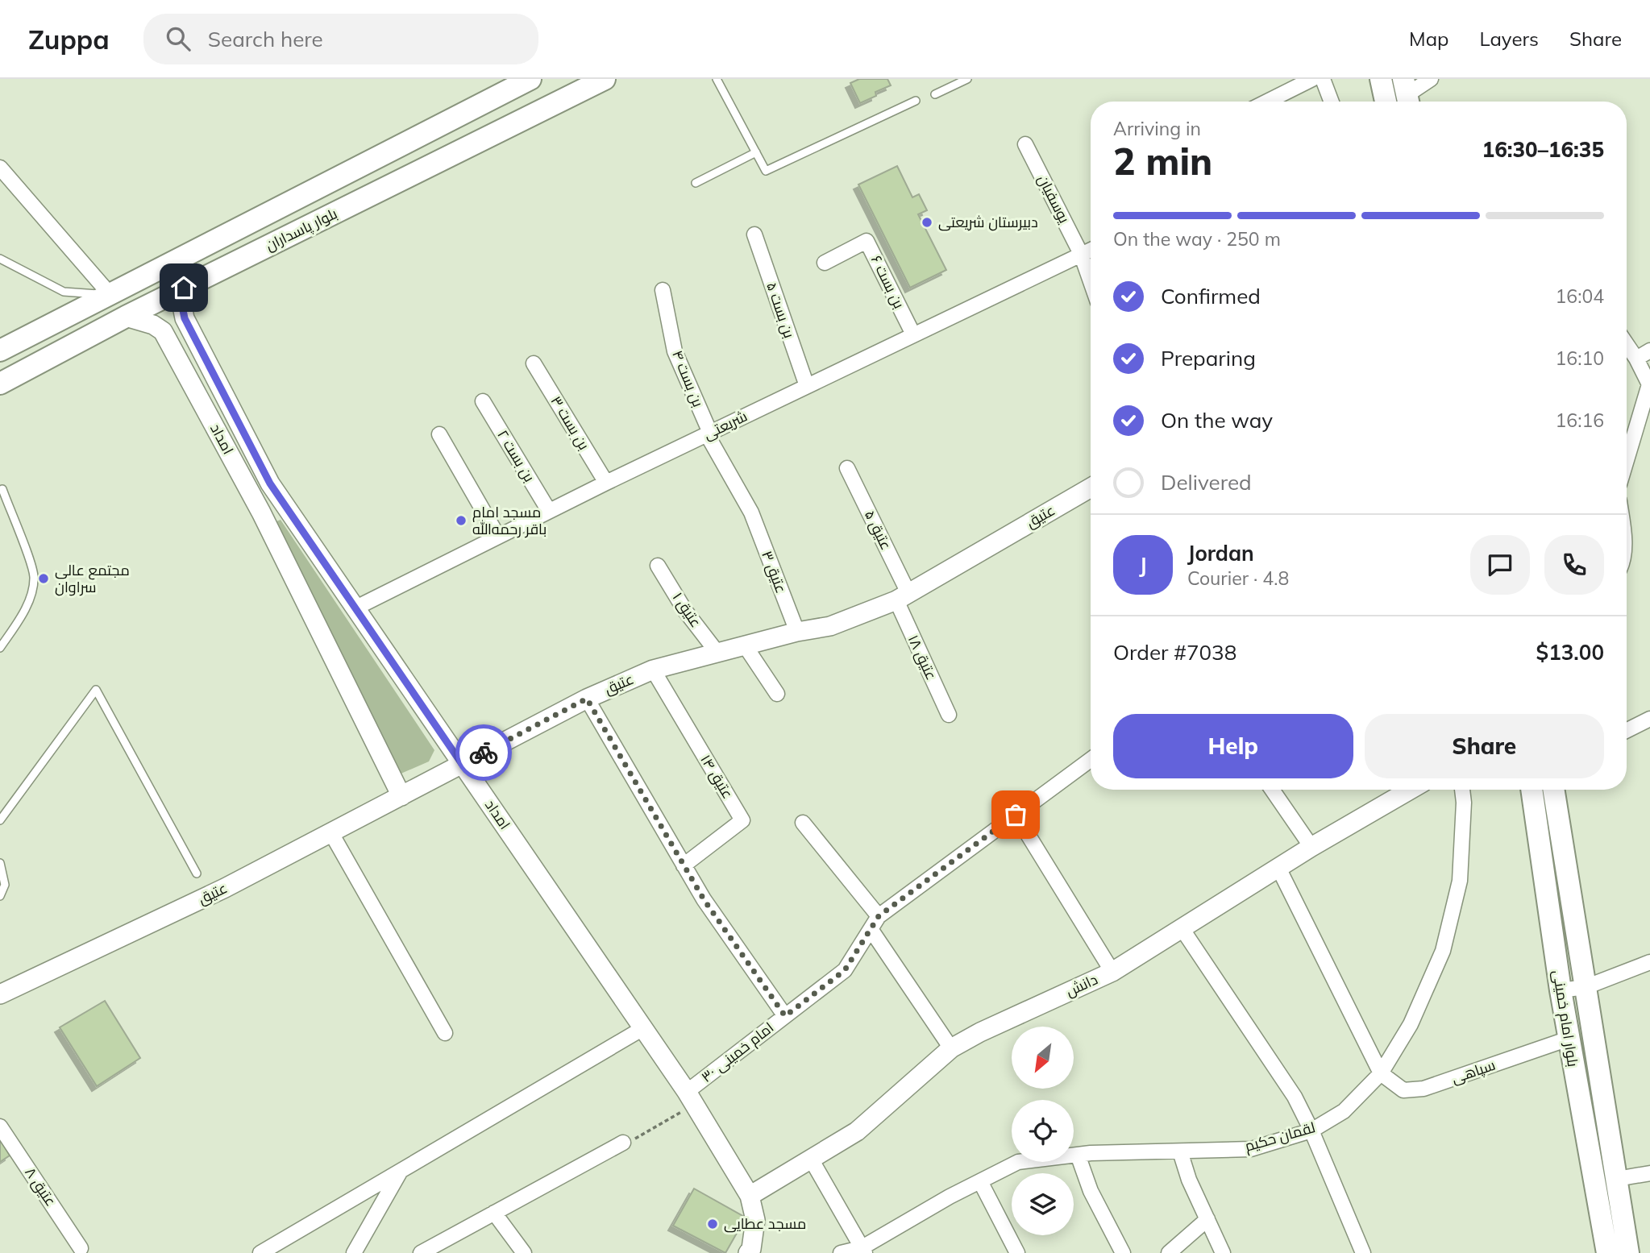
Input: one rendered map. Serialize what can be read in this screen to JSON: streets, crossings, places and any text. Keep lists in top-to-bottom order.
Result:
{
  "streets": {
    "main road": ["بلوار پاسداران", "بلوار امام خمینی"],
    "street": [
      "یوسفیان",
      "بن بست ۶",
      "بن بست ۵",
      "بن بست ۴",
      "بن بست ۳",
      "شریعتی",
      "امداد",
      "بن بست ۲",
      "عتیق",
      "عتیق ۵",
      "عتیق ۳",
      "عتیق ۱",
      "عتیق ۱۸",
      "عتیق ۱۴",
      "دانش",
      "امام خمینی ۳۰",
      "سپاهی",
      "لقمان حکیم",
      "عتیق ۸"
    ]
  },
  "crossings": [
    ["یوسفیان", "شریعتی"],
    ["بلوار پاسداران", "امداد"],
    ["بن بست ۶", "شریعتی"],
    ["بن بست ۵", "شریعتی"],
    ["بن بست ۴", "شریعتی"],
    ["بن بست ۴", "عتیق ۳"],
    ["بن بست ۳", "شریعتی"],
    ["شریعتی", "امداد"],
    ["شریعتی", "بن بست ۲"],
    ["امداد", "عتیق"],
    ["امداد", "دانش"],
    ["امداد", "امام خمینی ۳۰"],
    ["عتیق", "عتیق ۵"],
    ["عتیق", "عتیق ۳"],
    ["عتیق", "عتیق ۱"],
    ["عتیق", "عتیق ۱۸"],
    ["عتیق", "عتیق ۱۴"],
    ["عتیق ۵", "عتیق ۱۸"],
    ["بلوار امام خمینی", "سپاهی"],
    ["سپاهی", "لقمان حکیم"]
  ],
  "places": [
    "دبیرستان شریعتی",
    "مسجد امام باقر رحمه‌الله",
    "مجتمع عالی سراوان",
    "مسجد عطایی"
  ],
  "north": "bottom left",
  "page": {
    "header": "Zuppa",
    "search": "Search here",
    "nav": ["Map", "Layers", "Share"],
    "heading": ["2 min", "Arriving in", "16:30–16:35"],
    "panel": [
      "Jordan",
      "Courier · 4.8",
      "Order #7038",
      "$13.00"
    ],
    "bar": "On the way · 250 m",
    "list": [
      ["Confirmed", "16:04"],
      ["Preparing", "16:10"],
      ["On the way", "16:16"],
      "Delivered"
    ],
    "round": "J",
    "buttons": ["Help", "Share"]
  }
}
